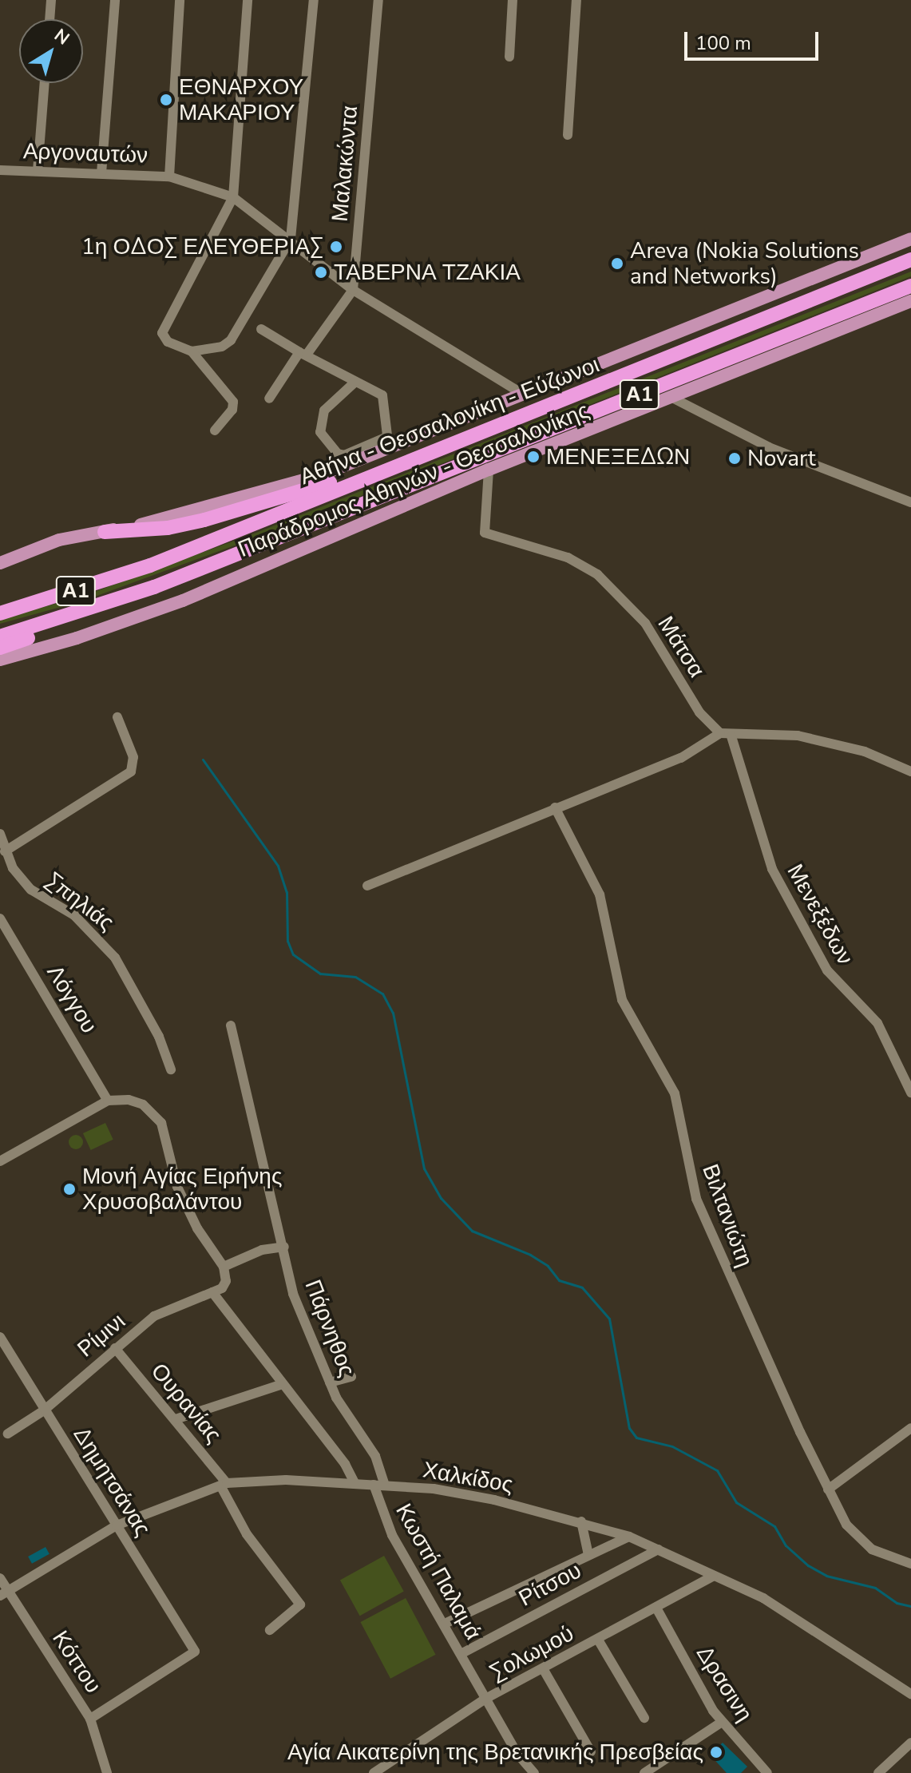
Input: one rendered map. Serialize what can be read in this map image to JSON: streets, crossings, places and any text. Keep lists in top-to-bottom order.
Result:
{
  "streets": {
    "highway": ["Α1", "Αθήνα - Θεσσαλονίκη - Εύζωνοι"],
    "main road": ["Παράδρομος Αθηνών - Θεσσαλονίκης"],
    "street": [
      "Αργοναυτών",
      "Μαλακώντα",
      "Μάτσα",
      "Σπηλιάς",
      "Μενεξέδων",
      "Λόγγου",
      "Βιλτανιώτη",
      "Πάρνηθος",
      "Ρίμινι",
      "Ουρανίας",
      "Χαλκίδος",
      "Δημητσάνας",
      "Κωστή Παλαμά",
      "Ρίτσου",
      "Σολωμού",
      "Κόττου",
      "Δρασινη"
    ]
  },
  "crossings": [
    ["Αργοναυτών", "Μαλακώντα"],
    ["Αργοναυτών", "Παράδρομος Αθηνών - Θεσσαλονίκης"],
    ["Παράδρομος Αθηνών - Θεσσαλονίκης", "Μάτσα"],
    ["Πάρνηθος", "Χαλκίδος"],
    ["Ρίμινι", "Ουρανίας"],
    ["Ρίμινι", "Δημητσάνας"],
    ["Ουρανίας", "Χαλκίδος"],
    ["Χαλκίδος", "Δημητσάνας"],
    ["Χαλκίδος", "Κωστή Παλαμά"],
    ["Χαλκίδος", "Ρίτσου"],
    ["Χαλκίδος", "Σολωμού"],
    ["Χαλκίδος", "Κόττου"],
    ["Δημητσάνας", "Κόττου"],
    ["Κωστή Παλαμά", "Ρίτσου"],
    ["Κωστή Παλαμά", "Σολωμού"],
    ["Σολωμού", "Δρασινη"]
  ],
  "places": [
    "ΕΘΝΑΡΧΟΥ ΜΑΚΑΡΙΟΥ",
    "1η ΟΔΟΣ ΕΛΕΥΘΕΡΙΑΣ",
    "Areva (Nokia Solutions and Networks)",
    "ΤΑΒΕΡΝΑ ΤΖΑΚΙΑ",
    "ΜΕΝΕΞΕΔΩΝ",
    "Novart",
    "Μονή Αγίας Ειρήνης Χρυσοβαλάντου",
    "Αγία Αικατερίνη της Βρετανικής Πρεσβείας"
  ],
  "scale_bar": "100 m",
  "north": "top right"
}
